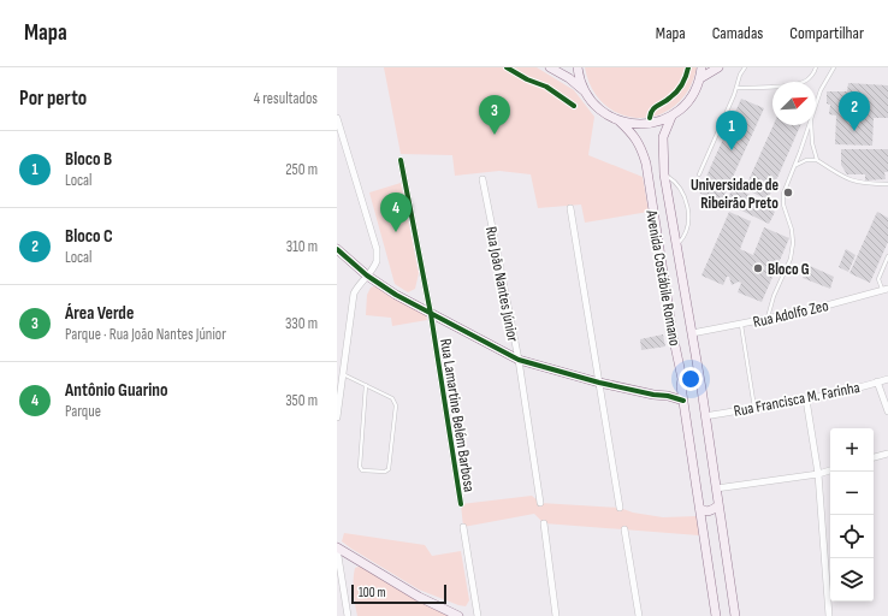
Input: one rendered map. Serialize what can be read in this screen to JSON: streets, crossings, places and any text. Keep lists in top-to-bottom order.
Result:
{
  "streets": {
    "main road": ["Avenida Costábile Romano"],
    "street": [
      "Rua João Nantes Júnior",
      "Rua Adolfo Zeo",
      "Rua Francisca M. Farinha",
      "Rua Lamartine Belém Barbosa"
    ]
  },
  "crossings": [
    ["Avenida Costábile Romano", "Rua Adolfo Zeo"],
    ["Avenida Costábile Romano", "Rua Francisca M. Farinha"]
  ],
  "places": ["Universidade de Ribeirão Preto", "Bloco G"],
  "scale_bar": "100 m",
  "north": "top right",
  "page": {
    "header": "Mapa",
    "nav": ["Mapa", "Camadas", "Compartilhar"],
    "heading": ["Por perto", "4 resultados"],
    "pins": [
      "2",
      "3",
      "1",
      "4"
    ],
    "list": [
      {
        "mark": "1",
        "name": "Bloco B",
        "note": "Local",
        "value": "250 m"
      },
      {
        "mark": "2",
        "name": "Bloco C",
        "note": "Local",
        "value": "310 m"
      },
      {
        "mark": "3",
        "name": "Área Verde",
        "note": "Parque · Rua João Nantes Júnior",
        "value": "330 m"
      },
      {
        "mark": "4",
        "name": "Antônio Guarino",
        "note": "Parque",
        "value": "350 m"
      }
    ],
    "map_buttons": ["+", "−"],
    "scale": "100 m"
  }
}
